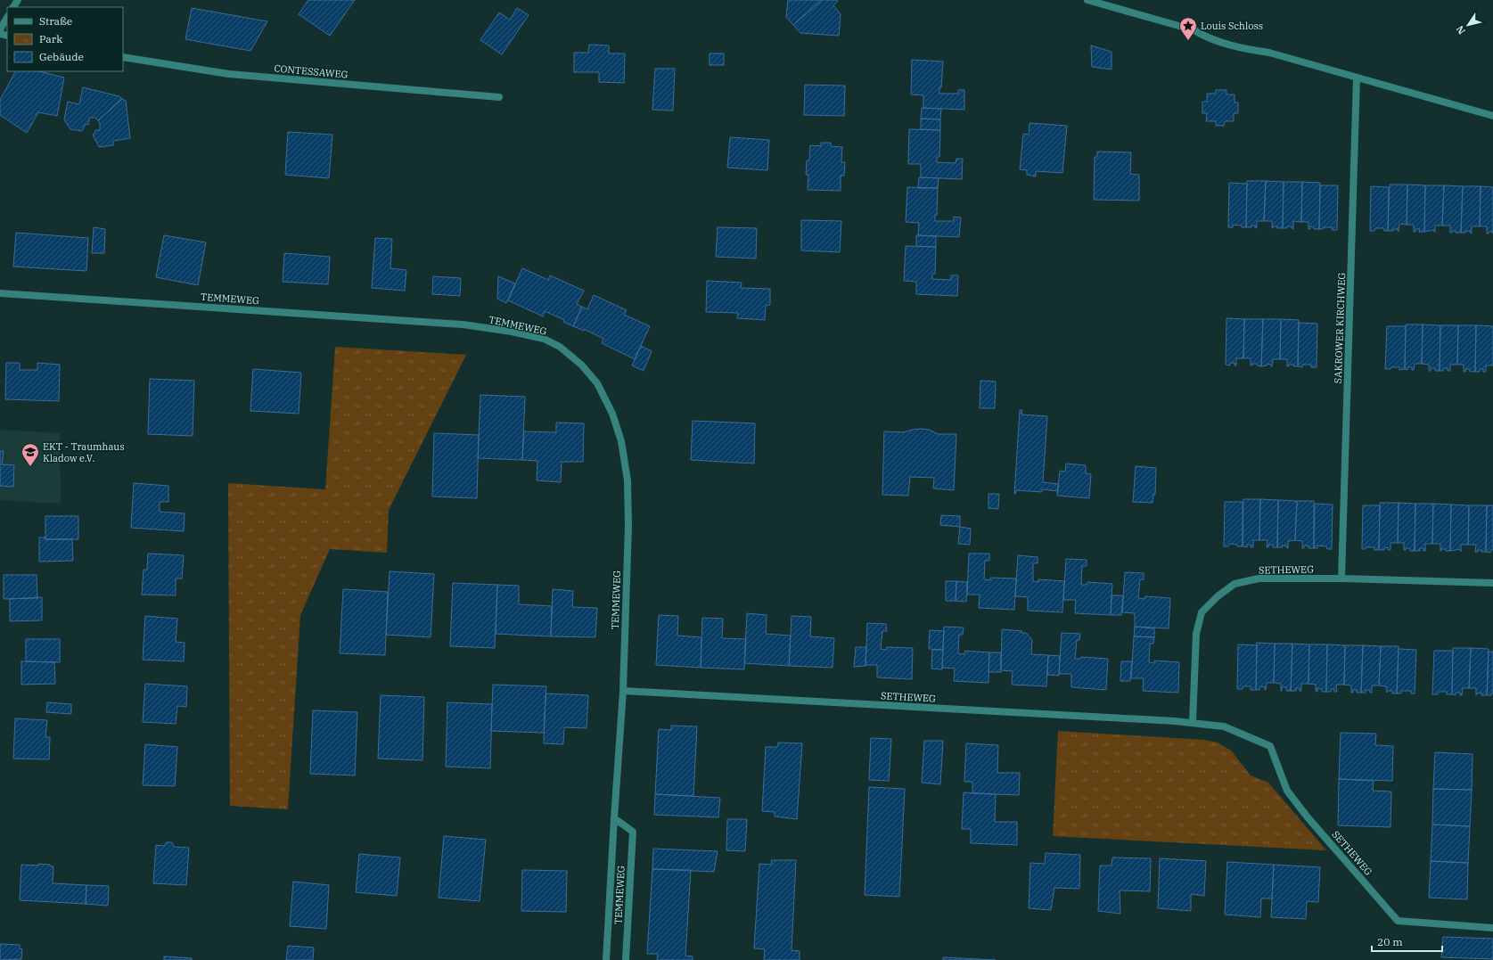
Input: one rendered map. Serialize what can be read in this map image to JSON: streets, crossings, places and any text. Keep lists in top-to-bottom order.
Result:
{
  "streets": {
    "street": [
      "CONTESSAWEG",
      "TEMMEWEG",
      "SAKROWER KIRCHWEG",
      "SETHEWEG"
    ]
  },
  "crossings": [
    ["TEMMEWEG", "SETHEWEG"],
    ["SAKROWER KIRCHWEG", "SETHEWEG"]
  ],
  "places": {
    "place": ["Louis Schloss"],
    "school or university": ["EKT - Traumhaus Kladow e.V."]
  },
  "legend": ["Straße", "Park", "Gebäude"],
  "scale_bar": "20 m",
  "north": "bottom left"
}
